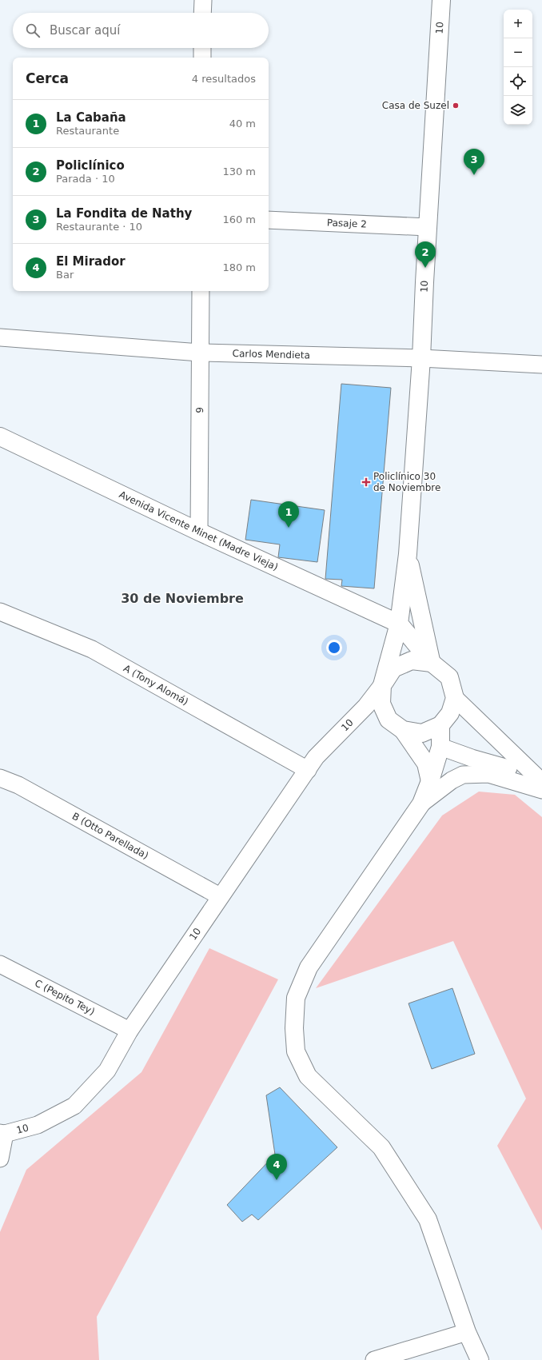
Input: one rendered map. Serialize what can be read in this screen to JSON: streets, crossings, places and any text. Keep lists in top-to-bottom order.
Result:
{
  "streets": {
    "main road": ["10", "Avenida Vicente Minet (Madre Vieja)"],
    "street": [
      "Pasaje 2",
      "Carlos Mendieta",
      "9",
      "A (Tony Alomá)",
      "B (Otto Parellada)",
      "C (Pepito Tey)"
    ]
  },
  "crossings": [
    ["10", "Pasaje 2"],
    ["10", "Carlos Mendieta"],
    ["10", "Avenida Vicente Minet (Madre Vieja)"],
    ["10", "A (Tony Alomá)"],
    ["10", "B (Otto Parellada)"],
    ["10", "C (Pepito Tey)"],
    ["Carlos Mendieta", "9"],
    ["9", "Avenida Vicente Minet (Madre Vieja)"]
  ],
  "districts": ["30 de Noviembre"],
  "places": {
    "other": ["Casa de Suzel"],
    "health": ["Policlínico 30 de Noviembre"]
  },
  "page": {
    "map_buttons": ["+", "−"],
    "search": "Buscar aquí",
    "heading": ["Cerca", "4 resultados"],
    "list": [
      {
        "mark": "1",
        "name": "La Cabaña",
        "note": "Restaurante",
        "value": "40 m"
      },
      {
        "mark": "2",
        "name": "Policlínico",
        "note": "Parada · 10",
        "value": "130 m"
      },
      {
        "mark": "3",
        "name": "La Fondita de Nathy",
        "note": "Restaurante · 10",
        "value": "160 m"
      },
      {
        "mark": "4",
        "name": "El Mirador",
        "note": "Bar",
        "value": "180 m"
      }
    ],
    "pins": [
      "3",
      "2",
      "1",
      "4"
    ]
  }
}
